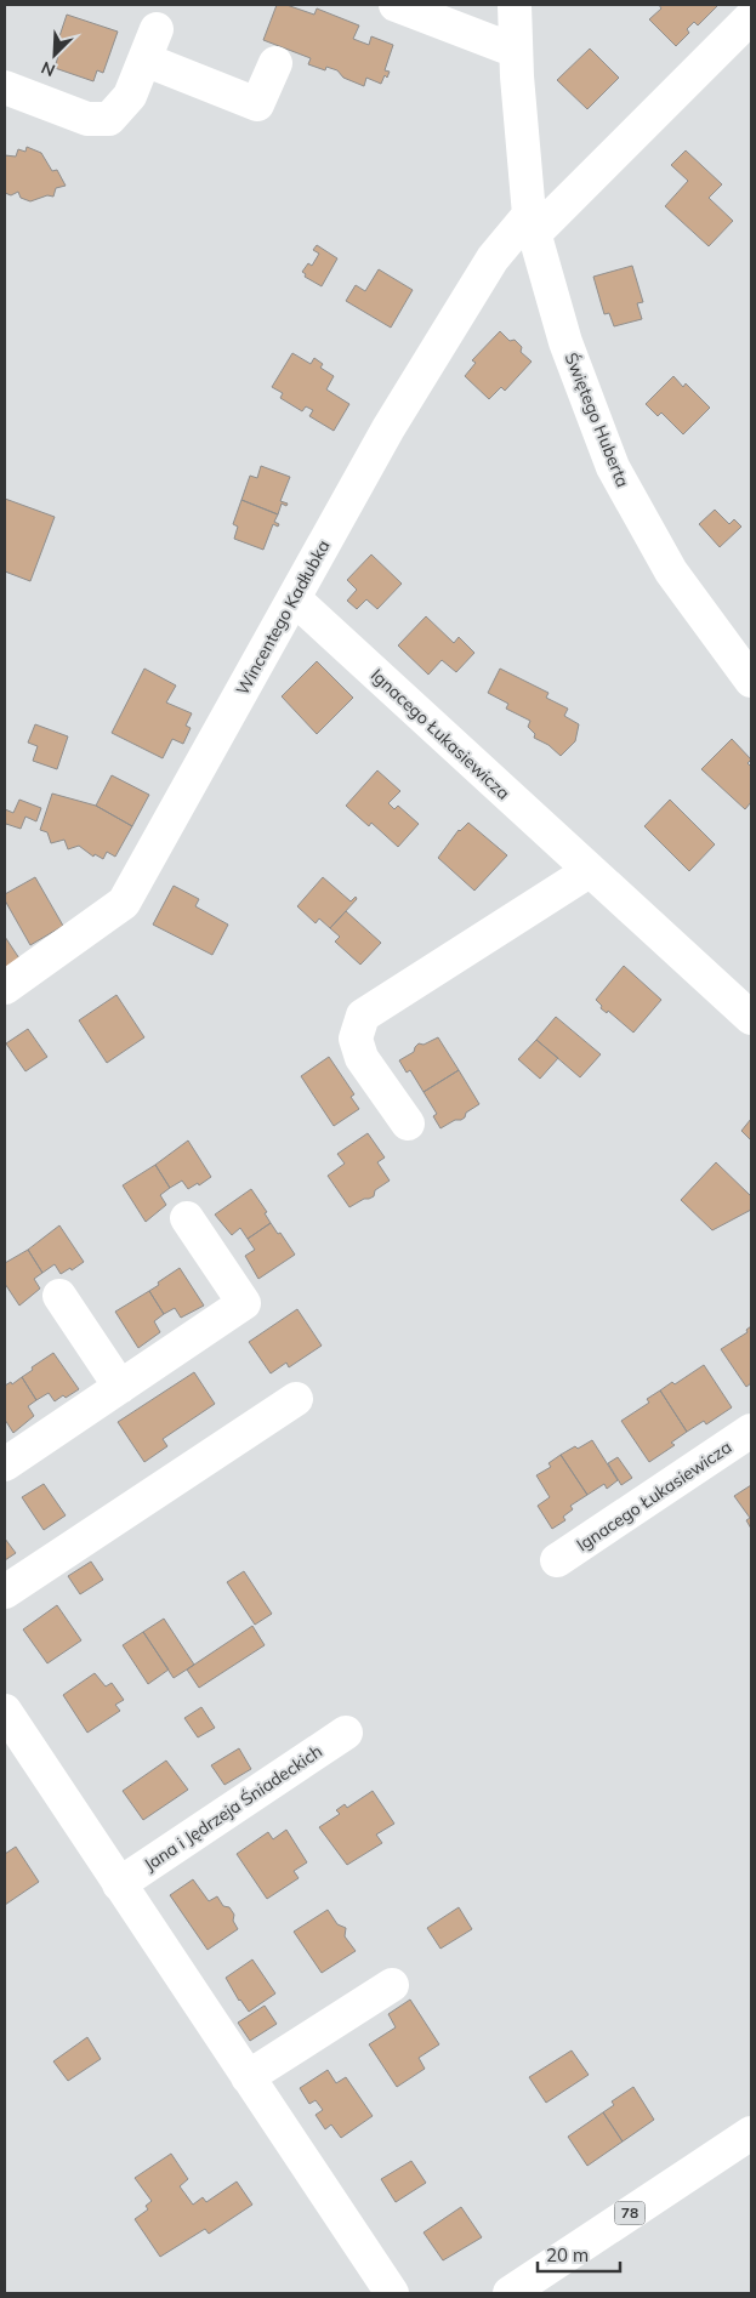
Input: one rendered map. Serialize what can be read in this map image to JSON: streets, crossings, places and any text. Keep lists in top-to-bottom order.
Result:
{
  "streets": {
    "street": [
      "Świętego Huberta",
      "Wincentego Kadłubka",
      "Ignacego Łukasiewicza",
      "Jana i Jędrzeja Śniadeckich",
      "78"
    ]
  },
  "crossings": [
    ["Świętego Huberta", "Wincentego Kadłubka"],
    ["Wincentego Kadłubka", "Ignacego Łukasiewicza"]
  ],
  "scale_bar": "20 m",
  "north": "bottom left"
}
